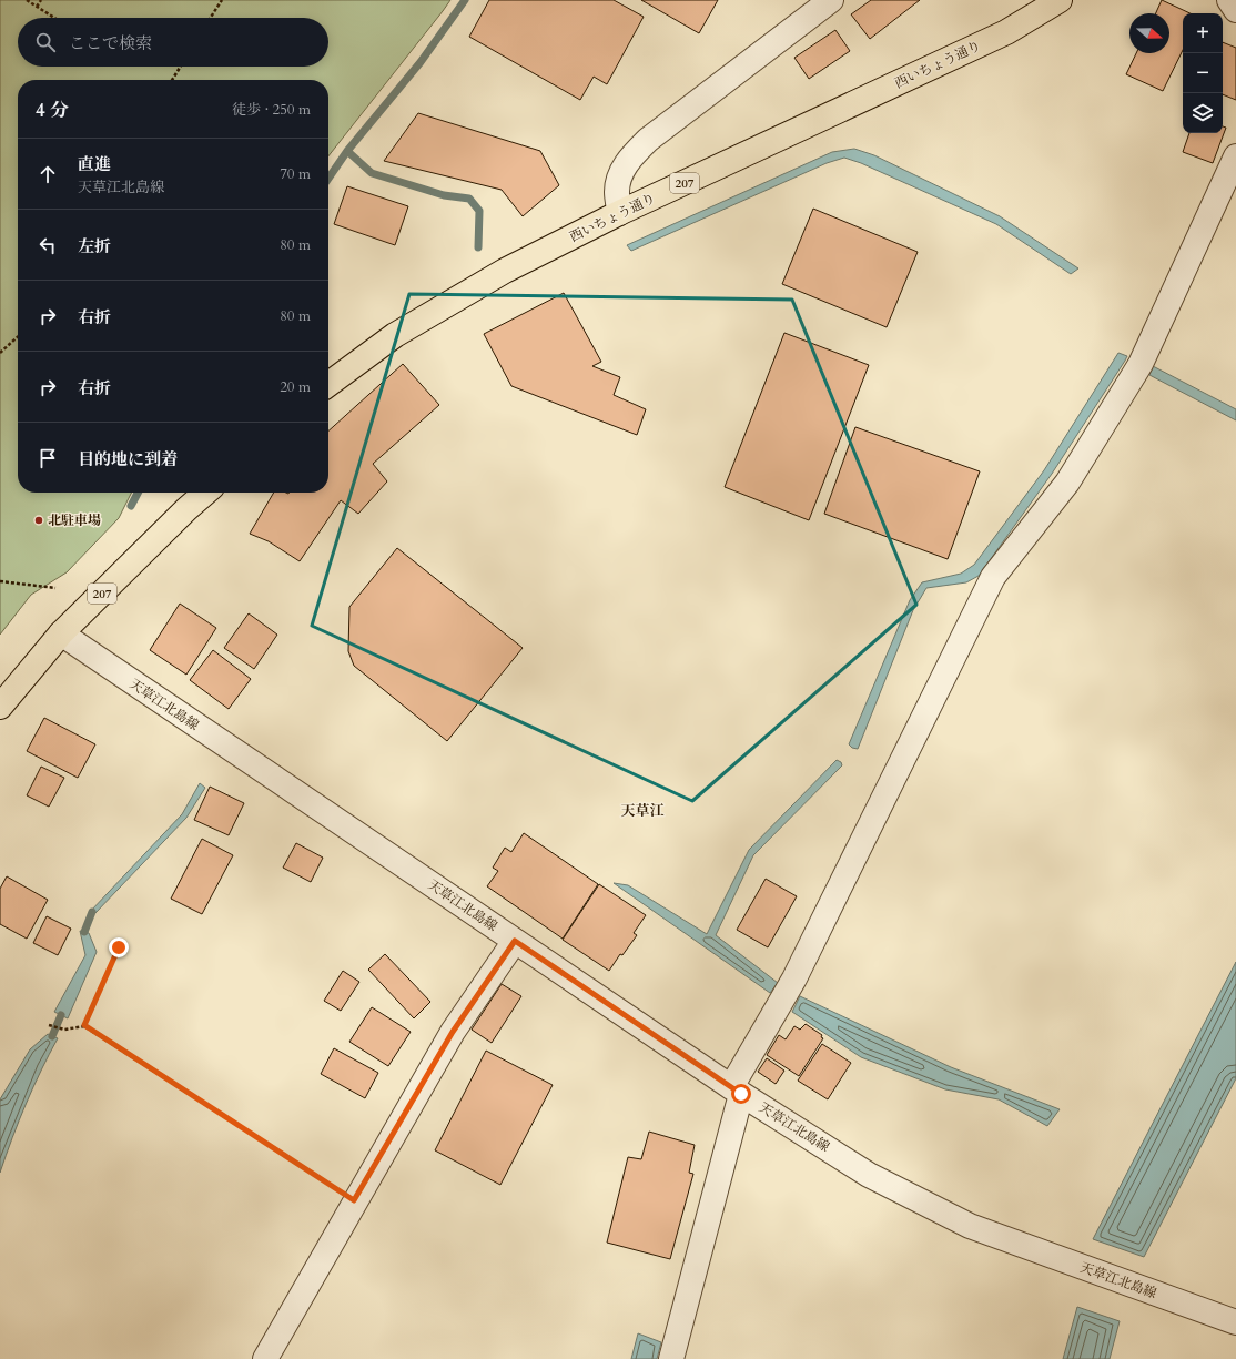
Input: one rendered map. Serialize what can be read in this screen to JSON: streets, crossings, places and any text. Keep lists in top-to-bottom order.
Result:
{
  "streets": {
    "highway": ["西いちょう通り", "207"],
    "street": ["天草江北島線"]
  },
  "crossings": [
    ["207", "天草江北島線"]
  ],
  "districts": ["天草江"],
  "places": ["北駐車場"],
  "north": "right",
  "page": {
    "map_buttons": ["+", "−"],
    "search": "ここで検索",
    "heading": ["4 分", "徒歩 · 250 m"],
    "list": [
      ["直進", "天草江北島線", "70 m"],
      ["左折", "80 m"],
      ["右折", "80 m"],
      ["右折", "20 m"],
      "目的地に到着"
    ]
  }
}
